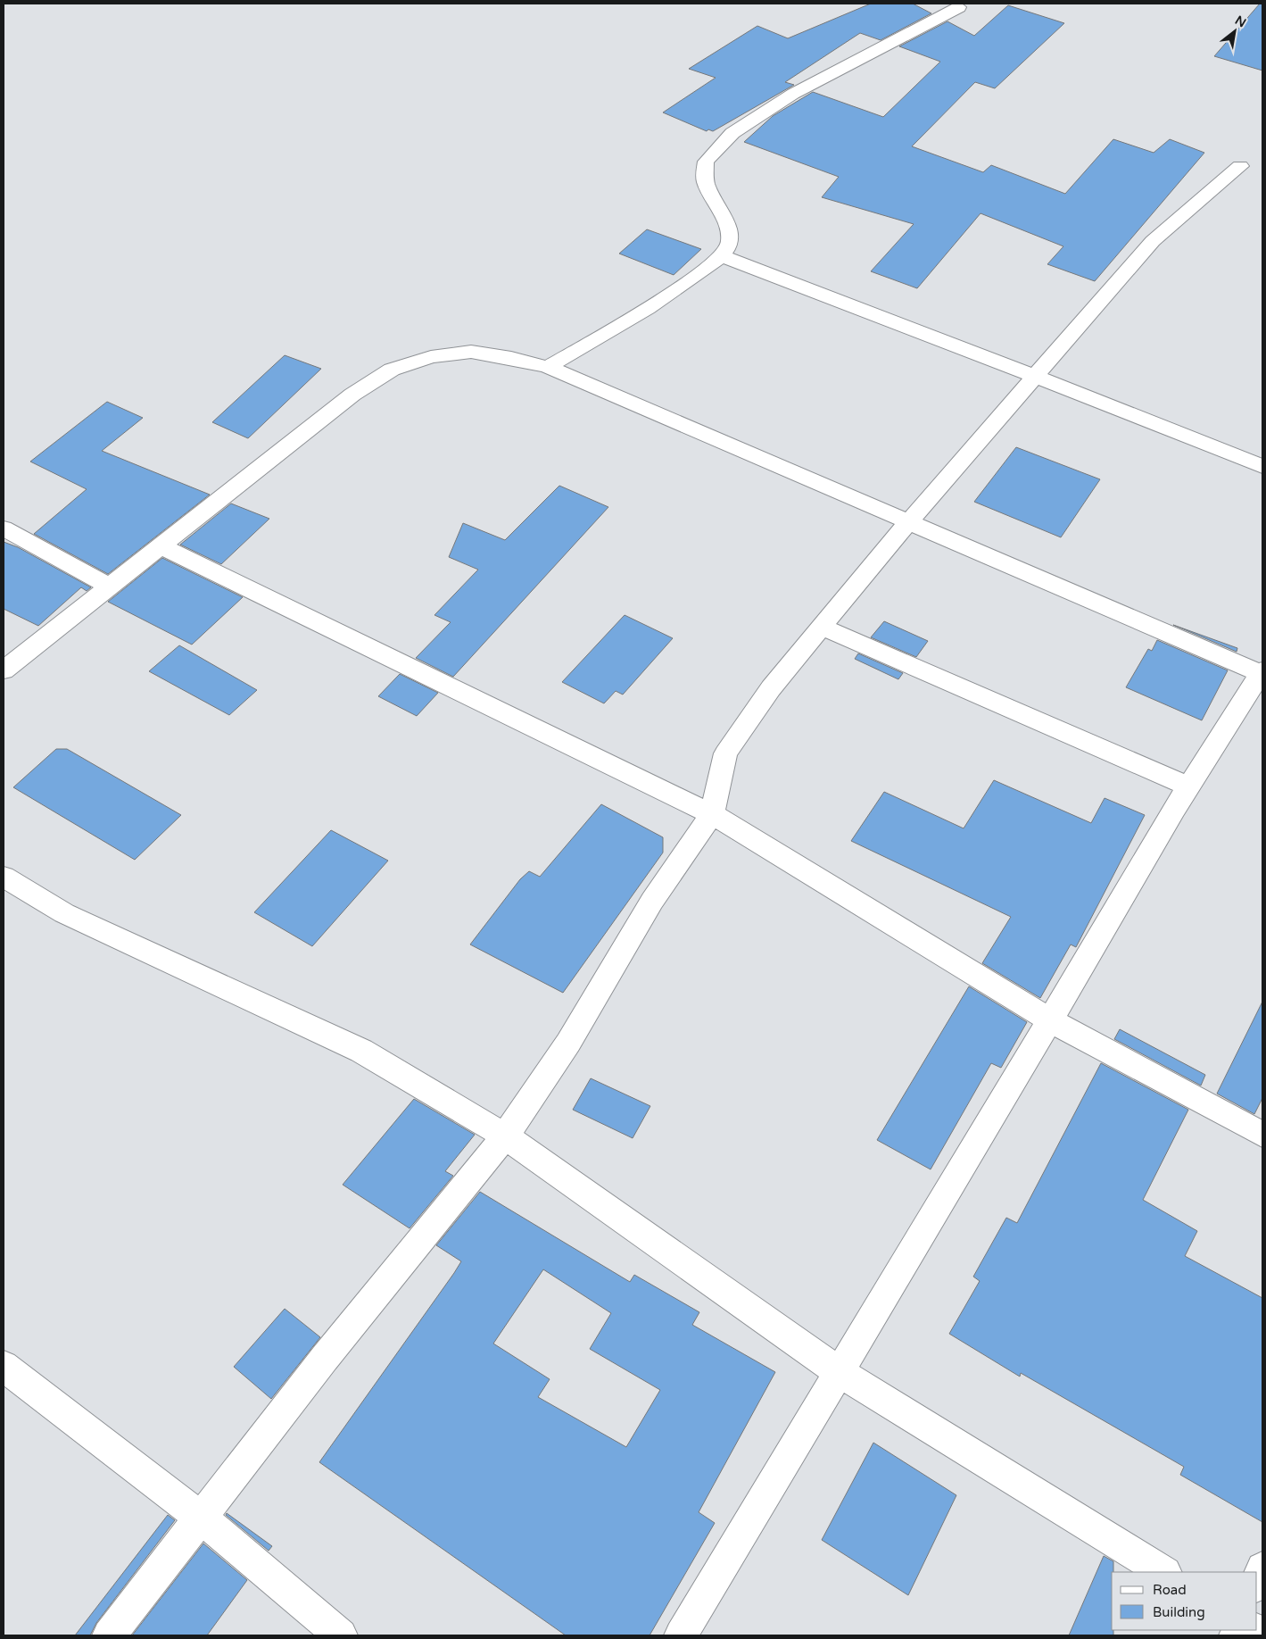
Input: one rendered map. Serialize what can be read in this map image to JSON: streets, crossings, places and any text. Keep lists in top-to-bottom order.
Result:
{
  "legend": ["Road", "Building"],
  "north": "top right"
}
